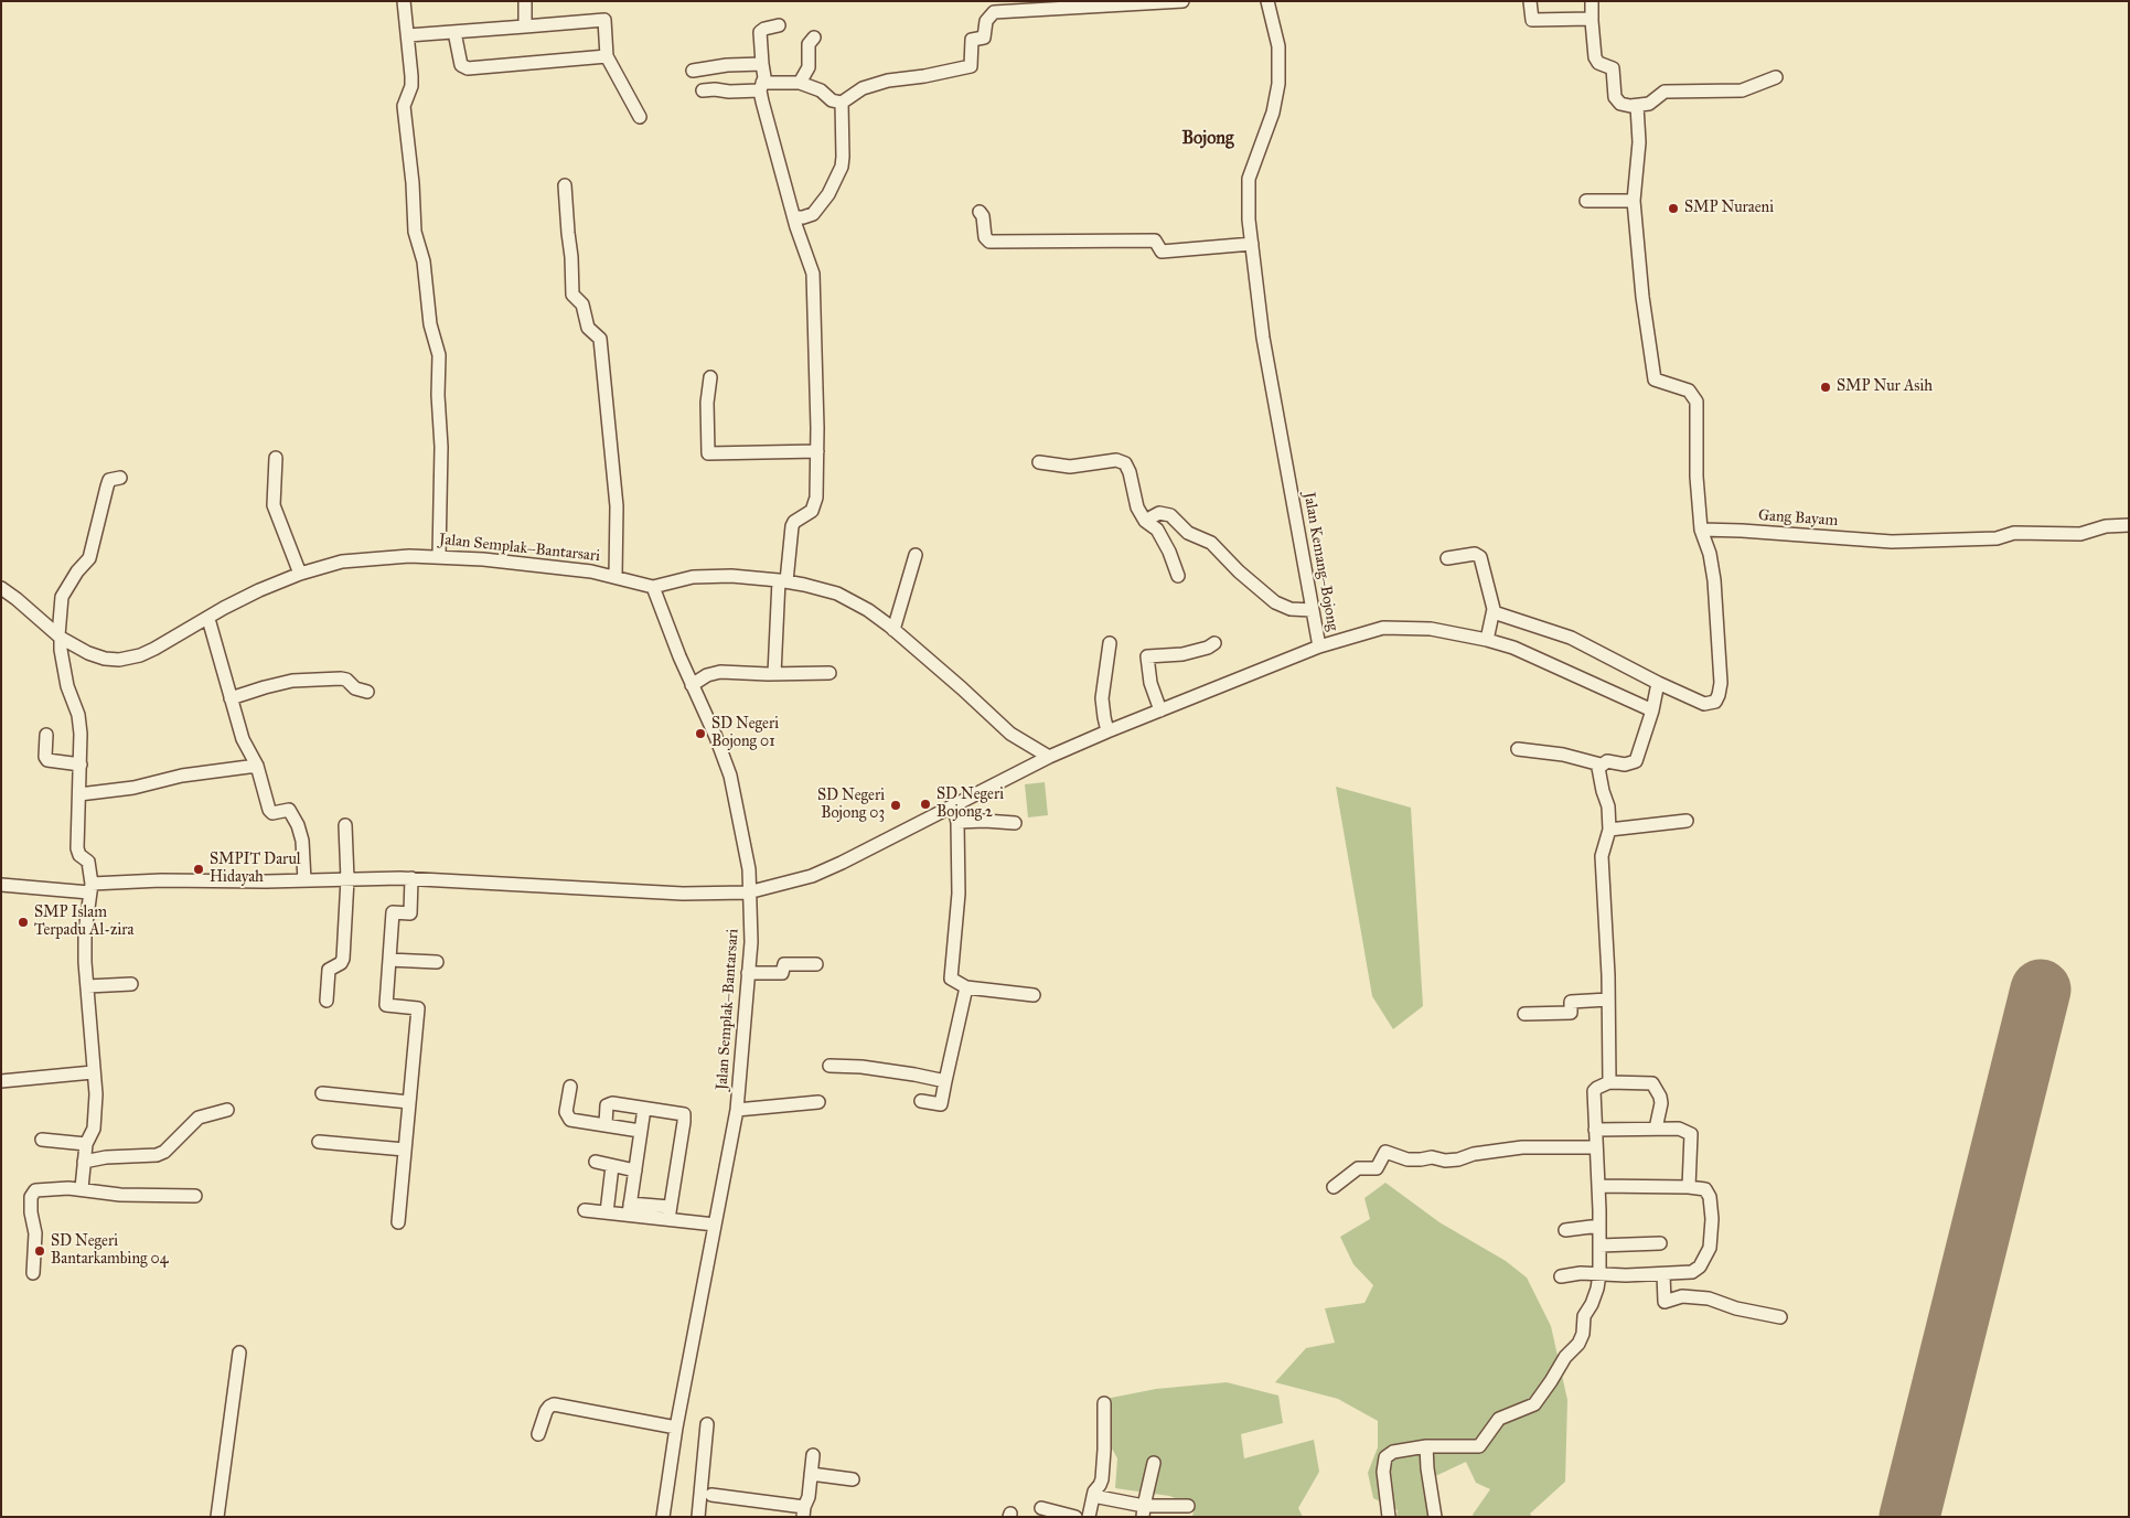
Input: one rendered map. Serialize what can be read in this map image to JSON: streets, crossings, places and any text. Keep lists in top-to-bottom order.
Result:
{
  "streets": {
    "street": ["Gang Bayam", "Jalan Semplak–Bantarsari", "Jalan Kemang–Bojong"]
  },
  "crossings": [
    ["Jalan Semplak–Bantarsari", "Jalan Kemang–Bojong"]
  ],
  "districts": ["Bojong"],
  "places": [
    "SMP Nuraeni",
    "SMP Nur Asih",
    "SD Negeri Bojong 01",
    "SD Negeri Bojong 2",
    "SD Negeri Bojong 03",
    "SMPIT Darul Hidayah",
    "SMP Islam Terpadu Al-zira",
    "SD Negeri Bantarkambing 04"
  ]
}
